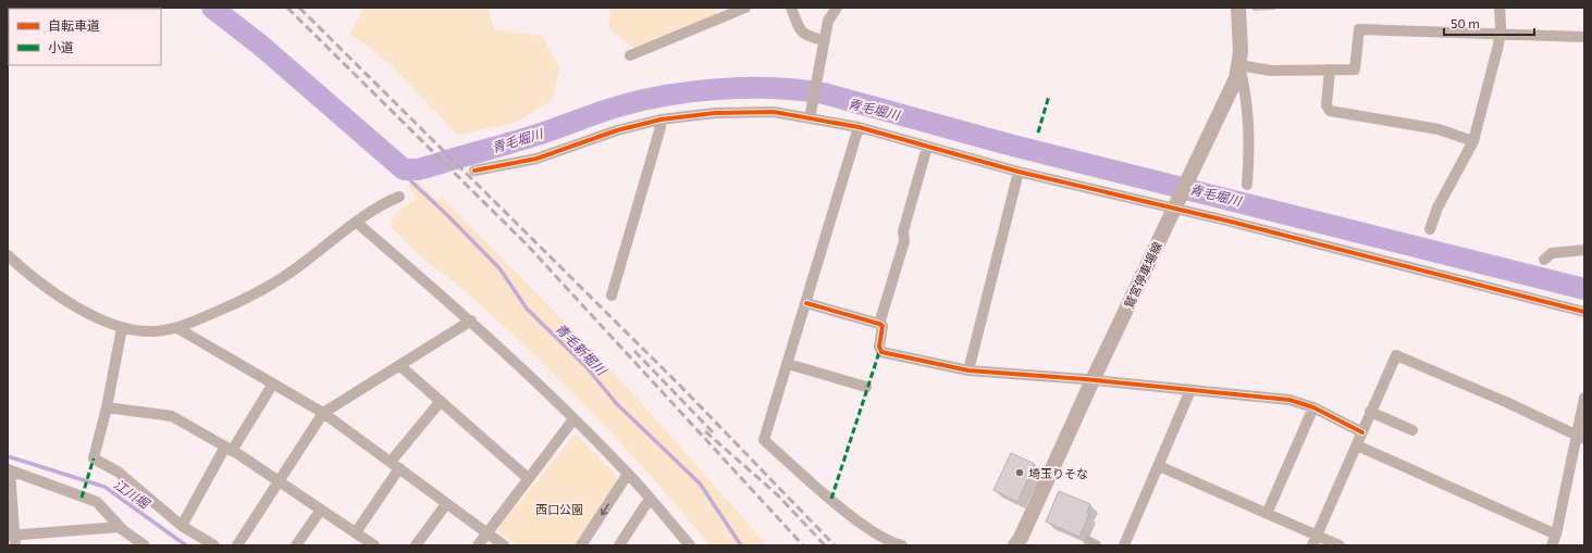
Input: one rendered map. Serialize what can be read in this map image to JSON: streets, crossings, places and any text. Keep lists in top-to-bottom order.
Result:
{
  "streets": {
    "main road": ["鷲宮停車場線"]
  },
  "water": ["青毛堀川", "青毛新堀川", "江川堀"],
  "parks": ["西口公園"],
  "places": ["埼玉りそな"],
  "legend": ["自転車道", "小道"],
  "scale_bar": "50 m"
}
